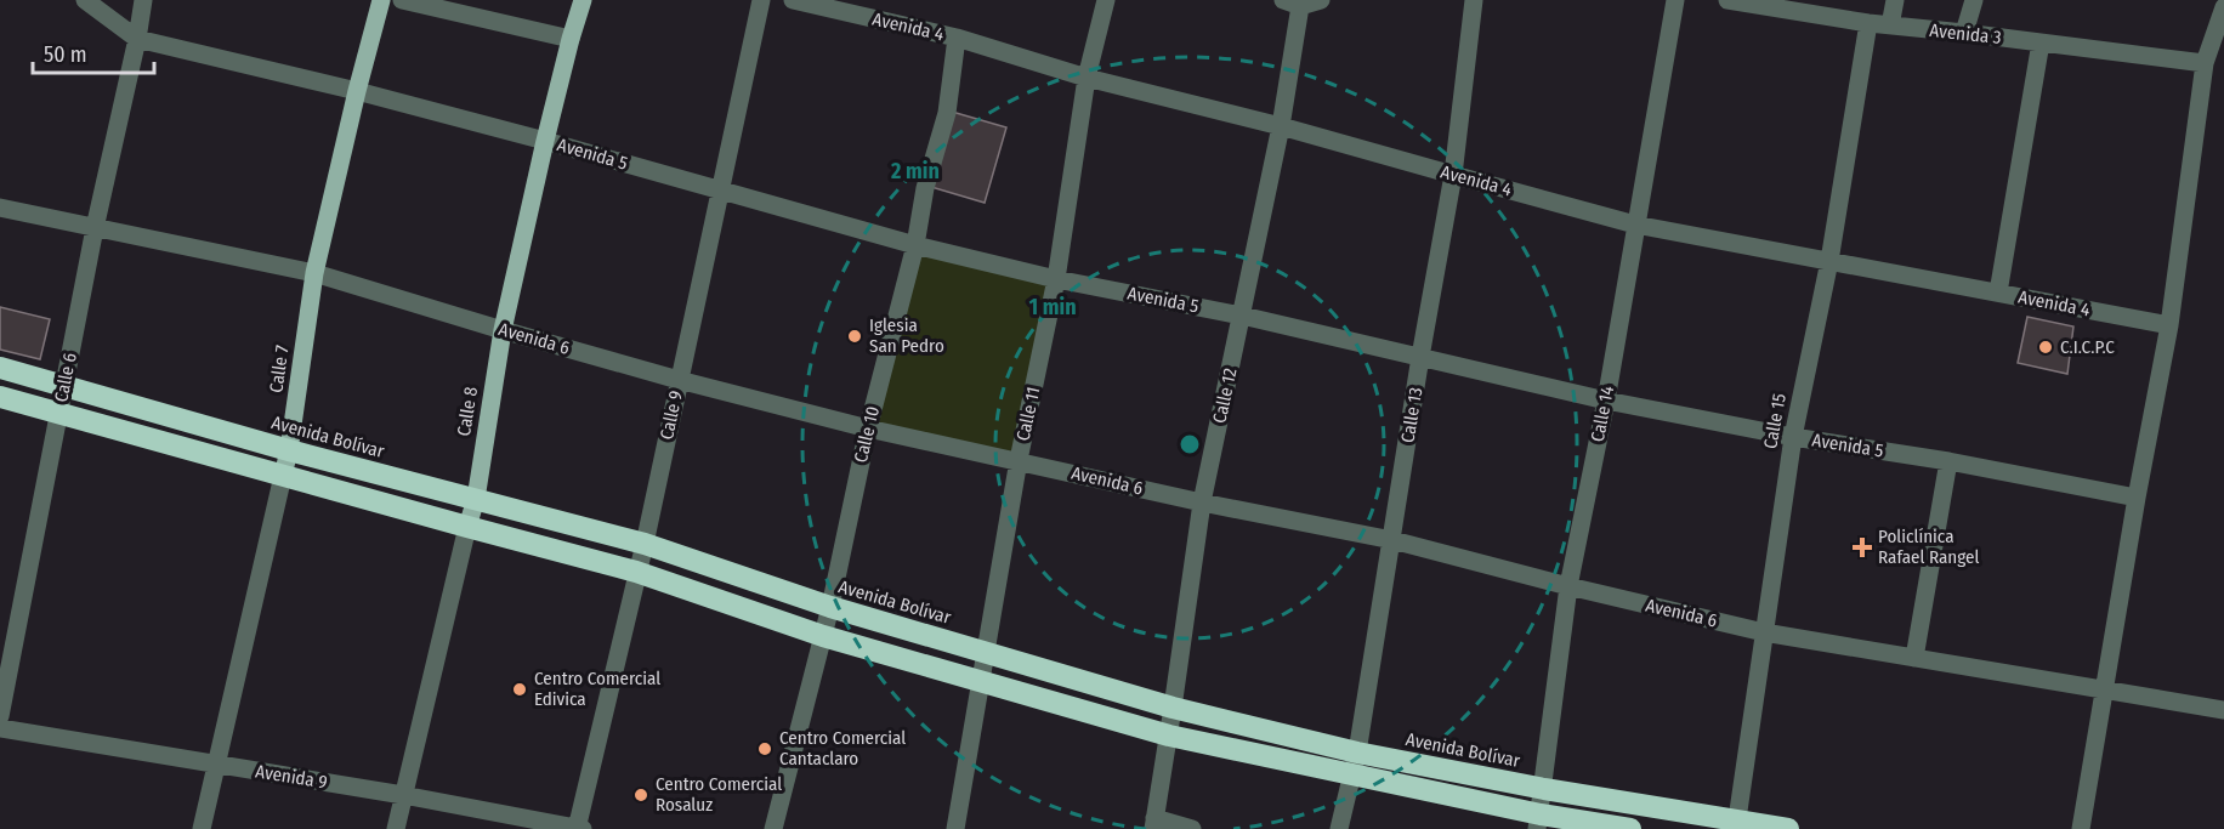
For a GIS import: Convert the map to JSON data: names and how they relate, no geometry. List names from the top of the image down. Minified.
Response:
{"streets":{"highway":["Avenida Bolívar"],"main road":["Calle 7","Calle 8"],"street":["Avenida 4","Avenida 3","Avenida 5","Avenida 6","Calle 6","Calle 12","Calle 11","Calle 14","Calle 9","Calle 13","Calle 15","Calle 10","Avenida 9"]},"crossings":[["Avenida 4","Calle 12"],["Avenida 4","Calle 11"],["Avenida 4","Calle 14"],["Avenida 4","Calle 13"],["Avenida 4","Calle 15"],["Avenida 4","Calle 10"],["Avenida 3","Calle 15"],["Avenida 5","Calle 7"],["Avenida 5","Calle 6"],["Avenida 5","Calle 12"],["Avenida 5","Calle 8"],["Avenida 5","Calle 11"],["Avenida 5","Calle 14"],["Avenida 5","Calle 9"],["Avenida 5","Calle 13"],["Avenida 5","Calle 15"],["Avenida 5","Calle 10"],["Avenida 6","Calle 7"],["Avenida 6","Calle 6"],["Avenida 6","Calle 12"],["Avenida 6","Calle 8"],["Avenida 6","Calle 11"],["Avenida 6","Calle 14"],["Avenida 6","Calle 9"],["Avenida 6","Calle 13"],["Avenida 6","Calle 15"],["Avenida 6","Calle 10"],["Calle 7","Avenida Bolívar"],["Calle 7","Avenida 9"],["Calle 6","Avenida Bolívar"],["Calle 12","Avenida Bolívar"],["Calle 8","Avenida Bolívar"],["Calle 8","Avenida 9"],["Calle 11","Avenida Bolívar"],["Calle 14","Avenida Bolívar"],["Calle 9","Avenida Bolívar"],["Calle 9","Avenida 9"],["Calle 13","Avenida Bolívar"],["Calle 15","Avenida Bolívar"],["Calle 10","Avenida Bolívar"]],"places":{"other":["Iglesia San Pedro","C.I.C.P.C","Centro Comercial Edivica","Centro Comercial Cantaclaro","Centro Comercial Rosaluz"],"health":["Policlínica Rafael Rangel"]},"scale_bar":"50 m","rings":["2 min","1 min"]}
